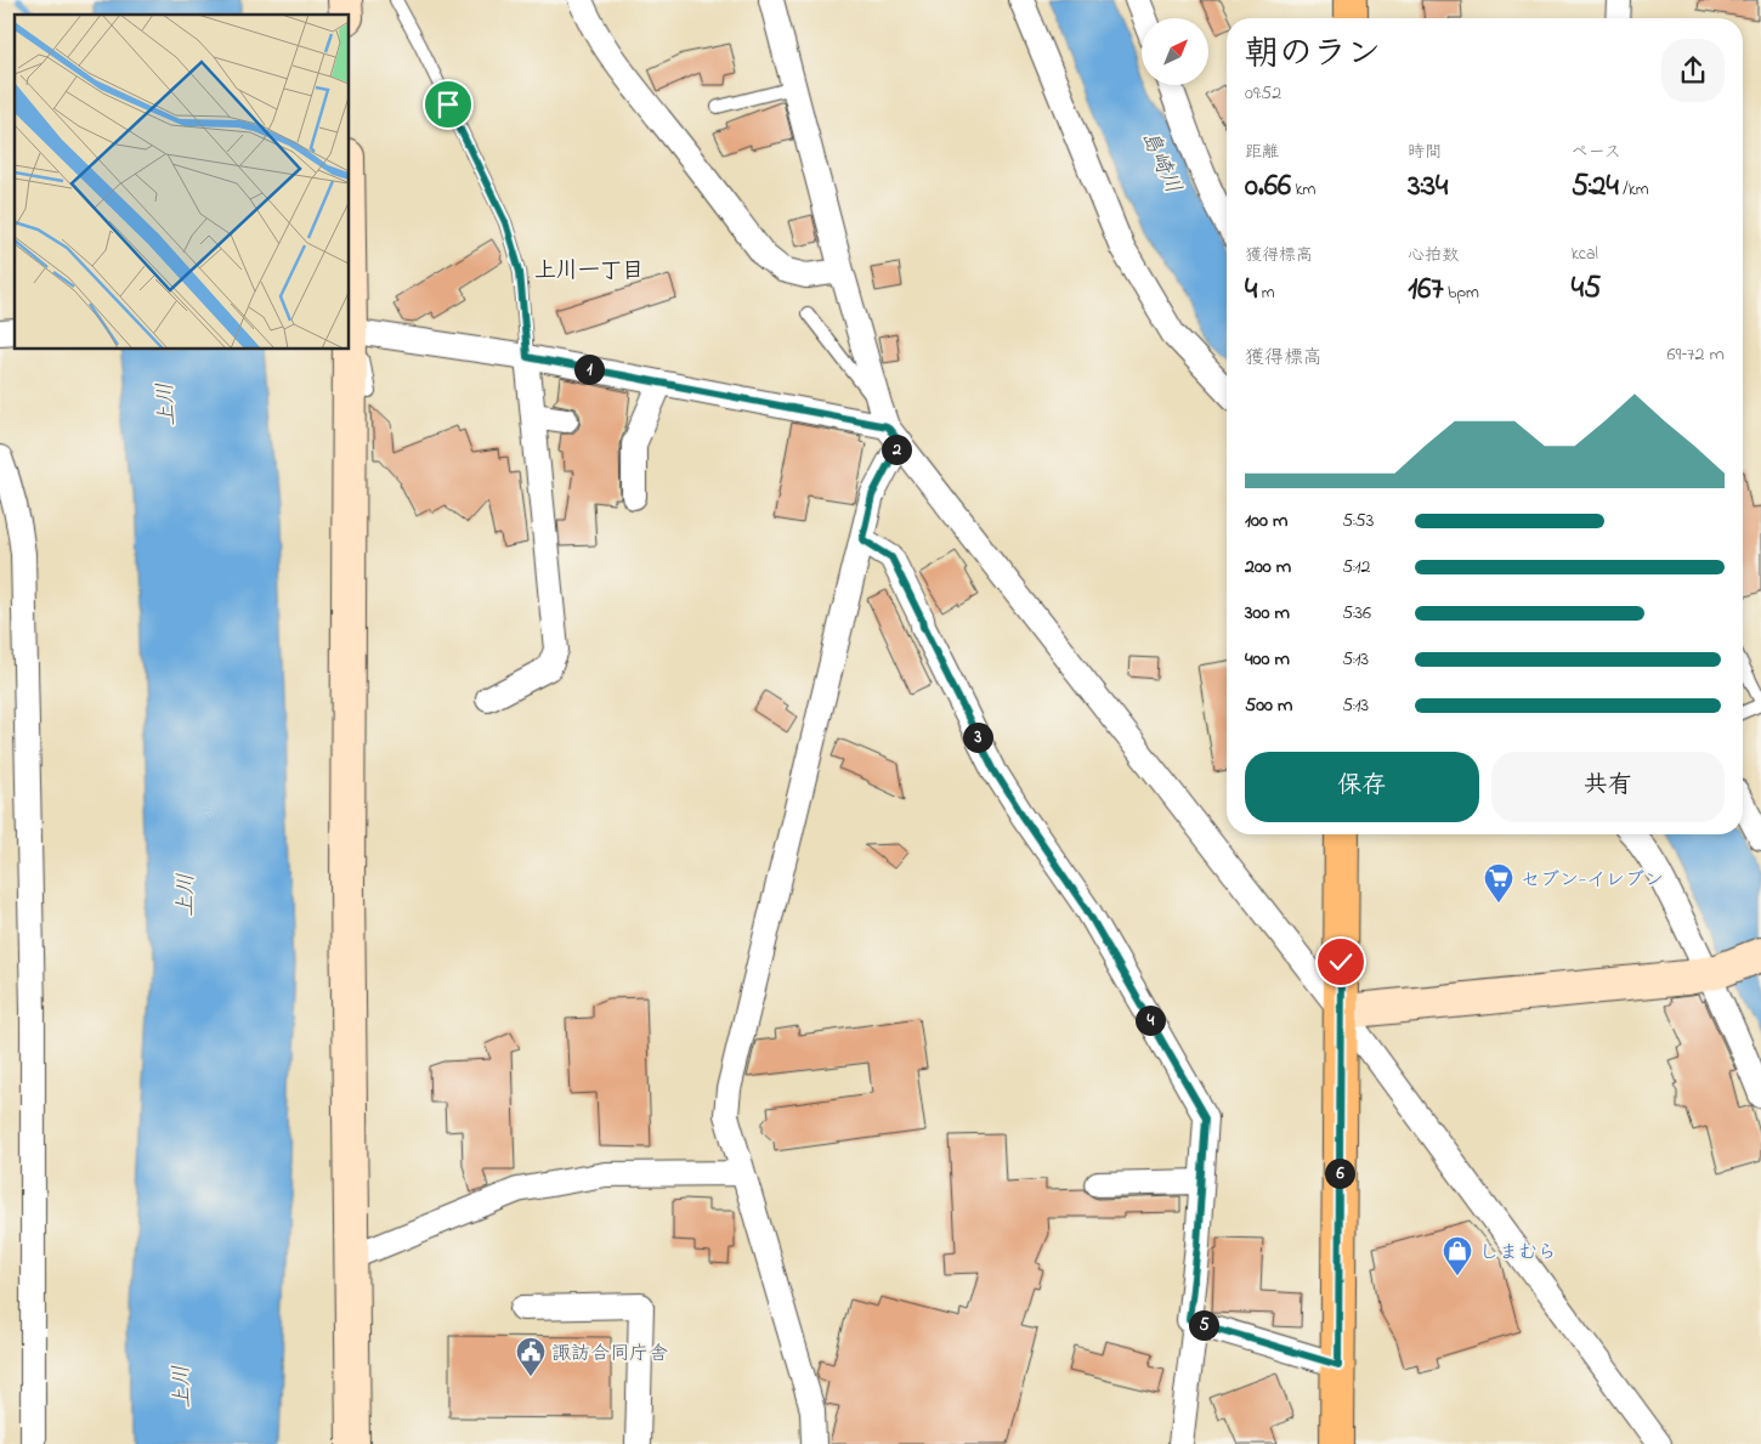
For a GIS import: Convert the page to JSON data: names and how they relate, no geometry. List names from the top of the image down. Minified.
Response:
{"districts":["上川一丁目"],"water":["島崎川","上川"],"places":{"supermarket":["セブン-イレブン"],"shop":["しまむら"],"public building":["諏訪合同庁舎"]},"north":"top right","page":{"heading":["朝のラン","09:52"],"stats":[["距離","0.66 km"],["時間","3:34"],["ペース","5:24 /km"],["獲得標高","4 m"],["心拍数","167 bpm"],["kcal","45"]],"chart":["獲得標高","69–72 m"],"pins":["1","2","3","4","6","5"],"list":[{"name":"100 m","note":"5:53"},{"name":"200 m","note":"5:12"},{"name":"300 m","note":"5:36"},{"name":"400 m","note":"5:13"},{"name":"500 m","note":"5:13"}],"buttons":["保存","共有"]}}
